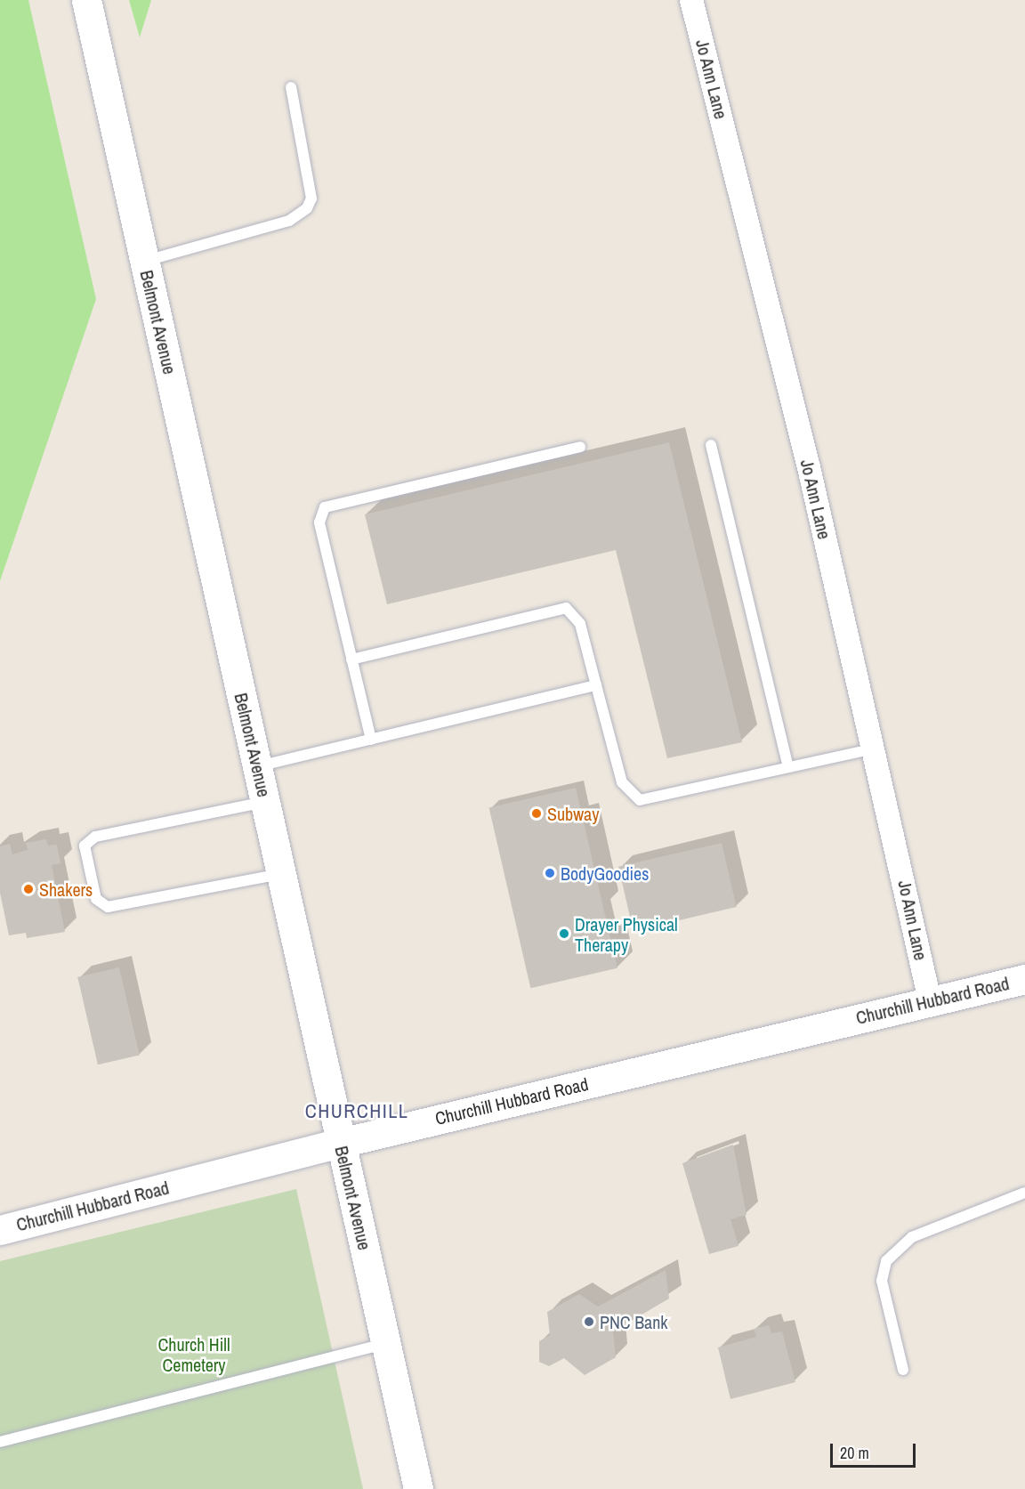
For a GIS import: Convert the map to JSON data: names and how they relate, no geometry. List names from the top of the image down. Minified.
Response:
{"streets":{"main road":["Belmont Avenue","Churchill Hubbard Road"],"street":["Jo Ann Lane"]},"crossings":[["Jo Ann Lane","Churchill Hubbard Road"],["Belmont Avenue","Churchill Hubbard Road"]],"districts":["CHURCHILL"],"parks":["Church Hill Cemetery"],"places":["Subway","BodyGoodies","Shakers","Drayer Physical Therapy","PNC Bank"],"scale_bar":"20 m"}
